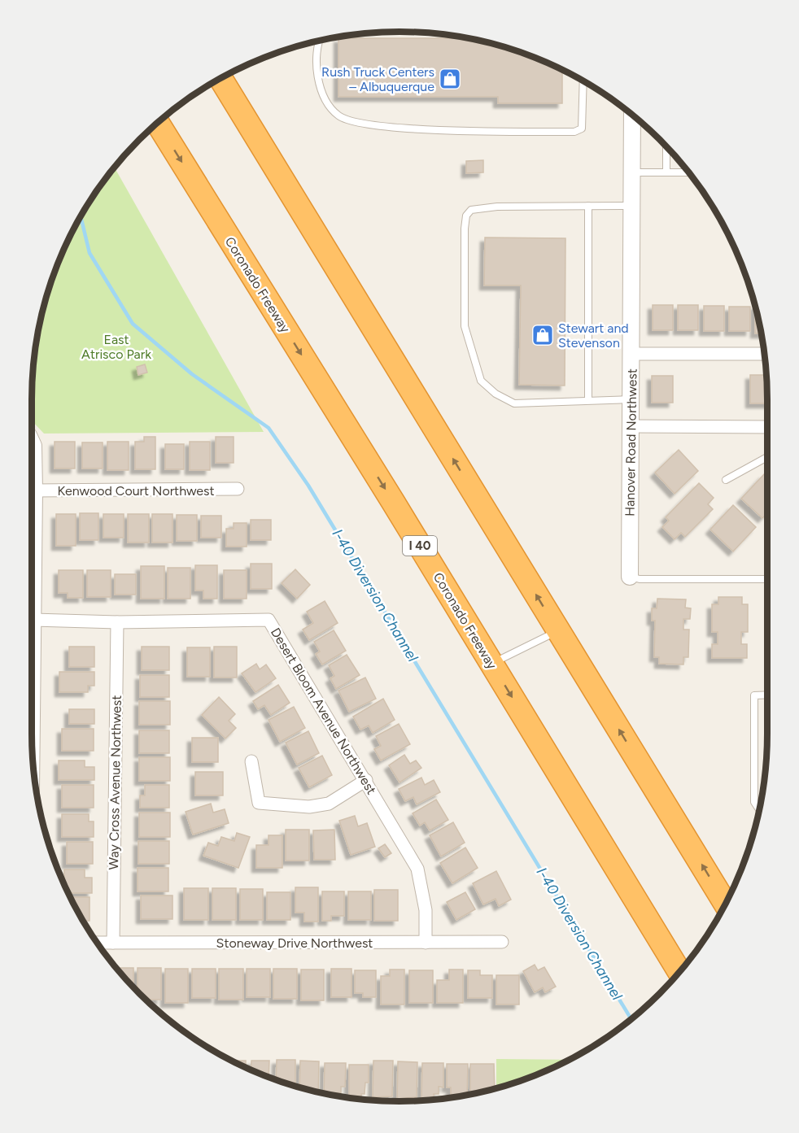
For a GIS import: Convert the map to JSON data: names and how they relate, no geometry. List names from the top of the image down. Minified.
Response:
{"streets":{"highway":["Coronado Freeway","I 40"],"street":["Hanover Road Northwest","Kenwood Court Northwest","Desert Bloom Avenue Northwest","Way Cross Avenue Northwest","Stoneway Drive Northwest"]},"crossings":[["Desert Bloom Avenue Northwest","Way Cross Avenue Northwest"],["Desert Bloom Avenue Northwest","Stoneway Drive Northwest"],["Way Cross Avenue Northwest","Stoneway Drive Northwest"]],"water":["I-40 Diversion Channel"],"parks":["East Atrisco Park"],"places":{"shop":["Rush Truck Centers – Albuquerque","Stewart and Stevenson"]}}
